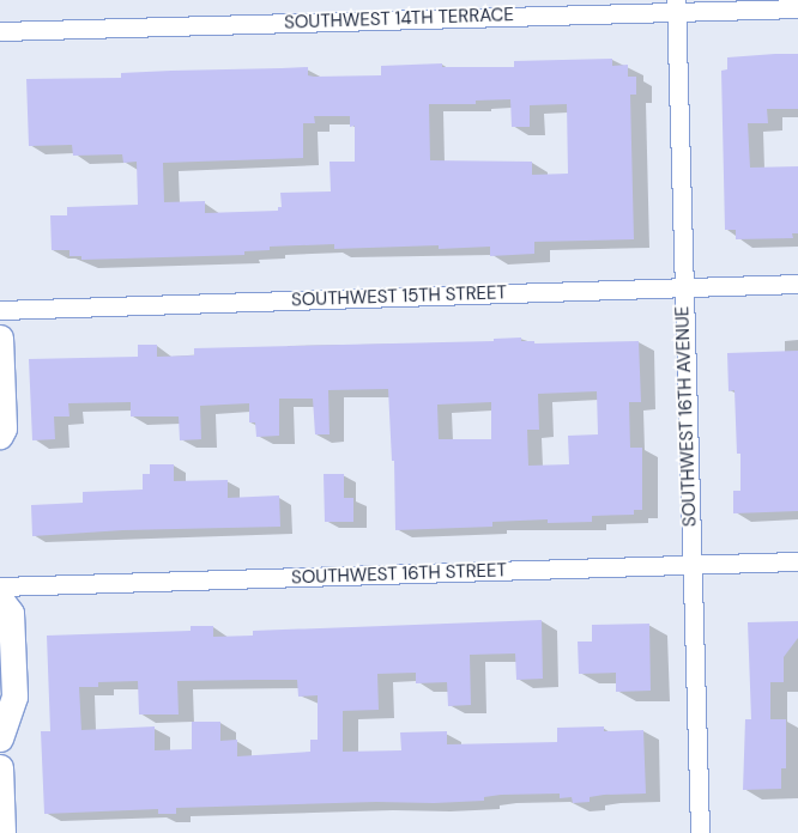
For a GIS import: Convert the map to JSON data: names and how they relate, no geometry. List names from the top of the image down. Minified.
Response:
{"streets":{"street":["SOUTHWEST 14TH TERRACE","SOUTHWEST 15TH STREET","SOUTHWEST 16TH AVENUE","SOUTHWEST 16TH STREET"]},"crossings":[["SOUTHWEST 14TH TERRACE","SOUTHWEST 16TH AVENUE"],["SOUTHWEST 15TH STREET","SOUTHWEST 16TH AVENUE"],["SOUTHWEST 16TH AVENUE","SOUTHWEST 16TH STREET"]]}
